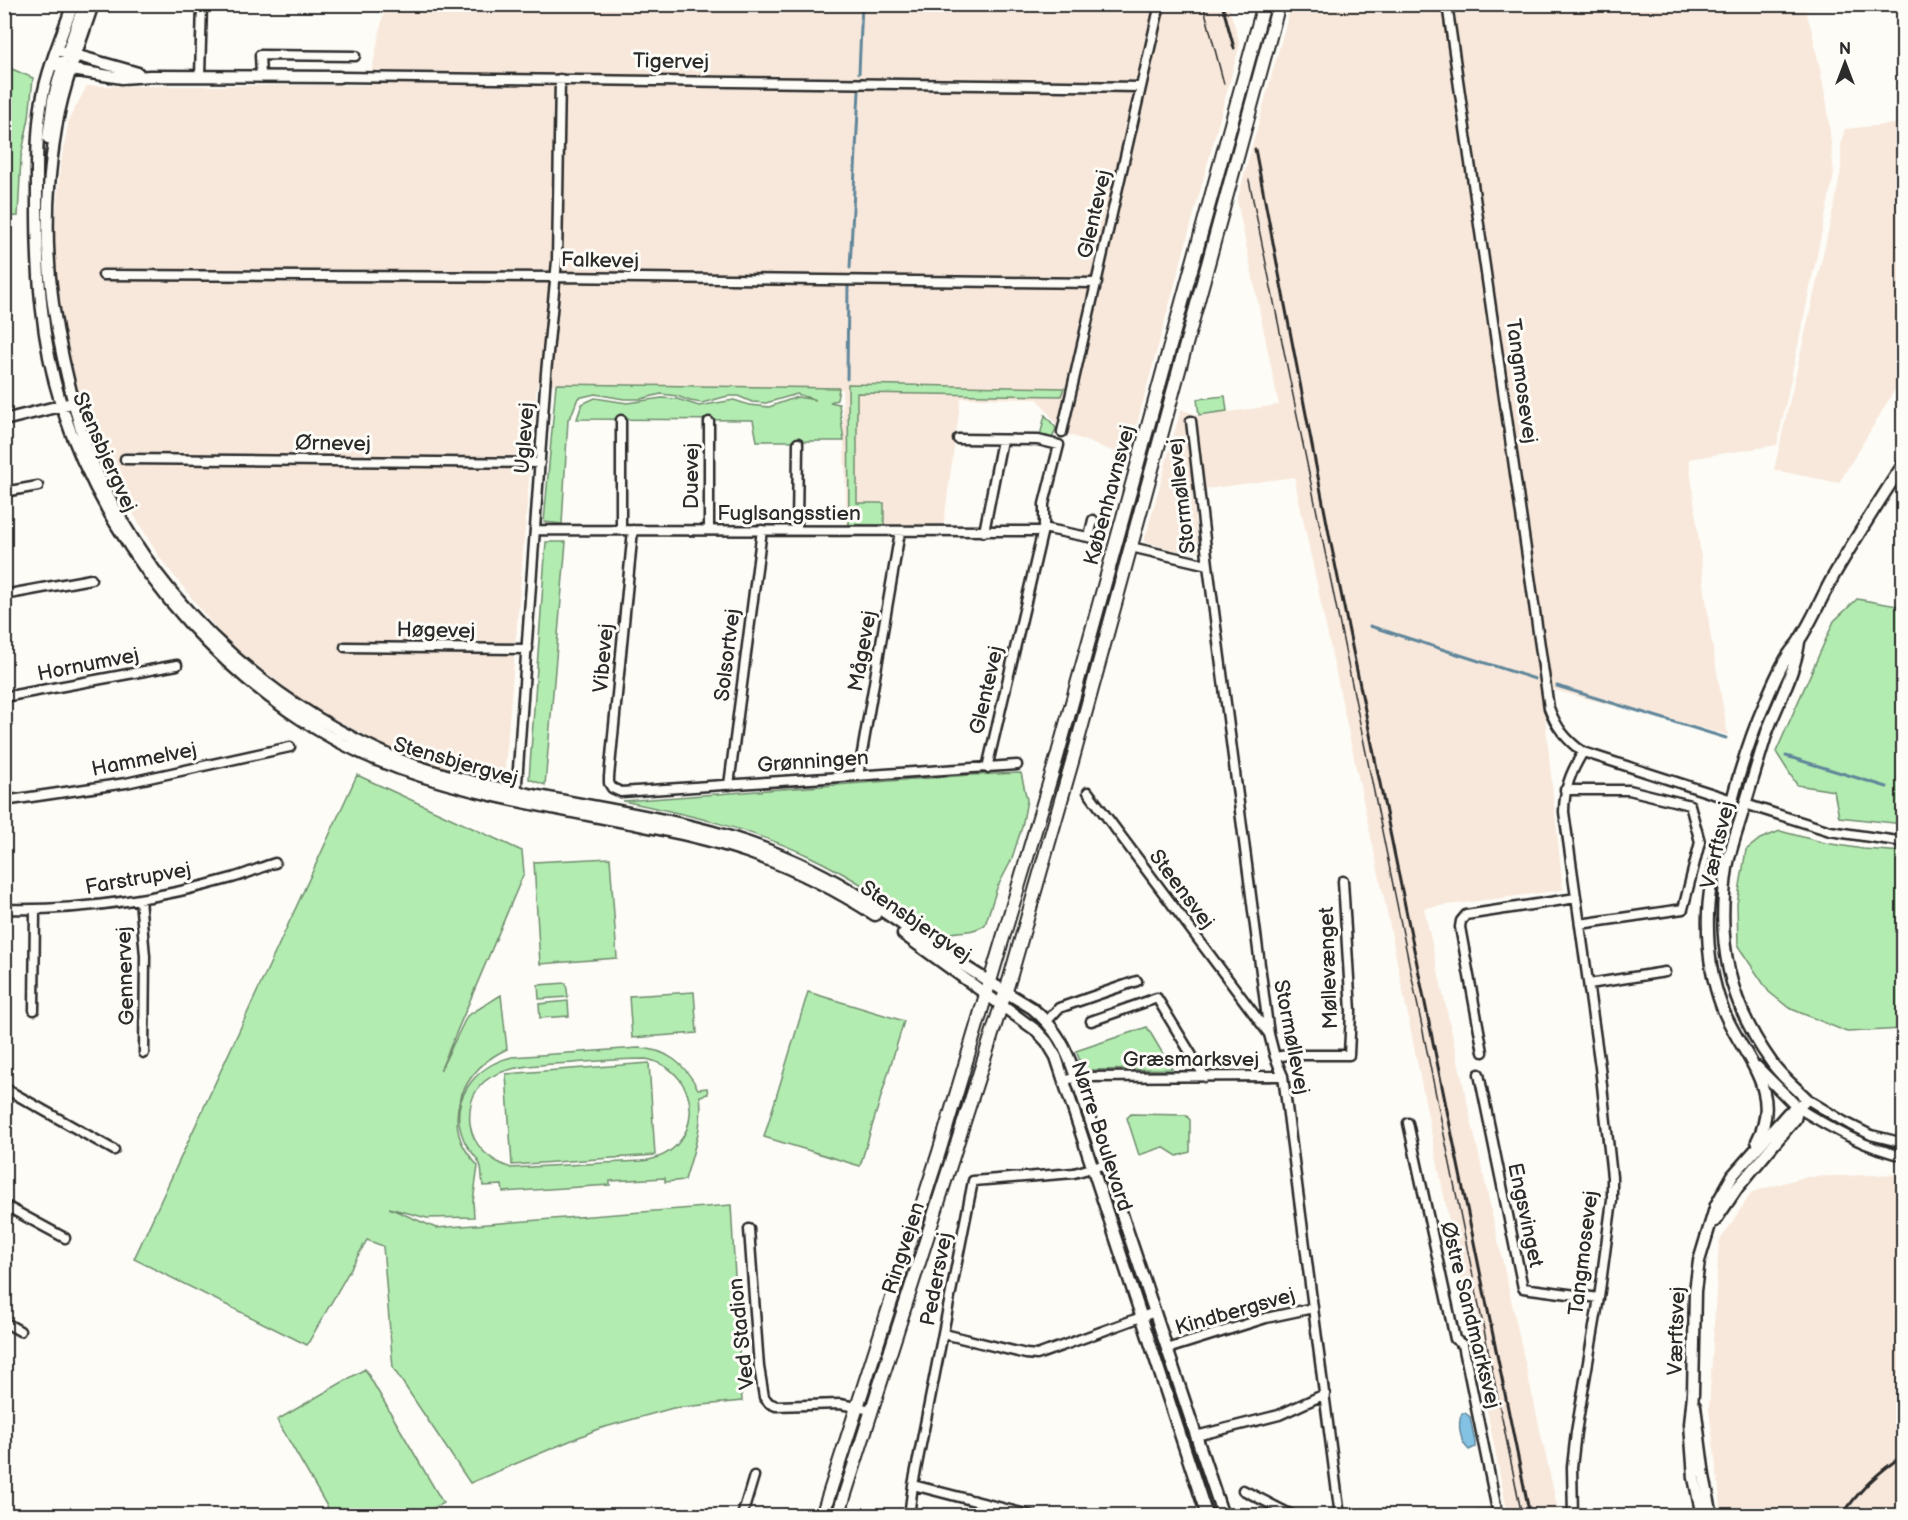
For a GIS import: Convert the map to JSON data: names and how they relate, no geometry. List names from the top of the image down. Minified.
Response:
{"streets":{"main road":["Københavnsvej","Ringvejen"],"street":["Tigervej","Glentevej","Falkevej","Tangmosevej","Uglevej","Ørnevej","Stensbjergvej","Duevej","Stormøllevej","Fuglsangsstien","Høgevej","Mågevej","Solsortvej","Vibevej","Hornumvej","Hammelvej","Grønningen","Værftsvej","Farstrupvej","Steensvej","Møllevænget","Gennervej","Græsmarksvej","Nørre Boulevard","Engsvinget","Pedersvej","Kindbergsvej","Østre Sandmarksvej","Ved Stadion"]},"crossings":[["Tigervej","Glentevej"],["Tigervej","Uglevej"],["Tigervej","Stensbjergvej"],["Glentevej","Falkevej"],["Glentevej","Fuglsangsstien"],["Glentevej","Grønningen"],["Falkevej","Uglevej"],["Tangmosevej","Værftsvej"],["Tangmosevej","Engsvinget"],["Uglevej","Ørnevej"],["Uglevej","Stensbjergvej"],["Uglevej","Fuglsangsstien"],["Uglevej","Høgevej"],["Stensbjergvej","Københavnsvej"],["Stensbjergvej","Nørre Boulevard"],["Stensbjergvej","Ringvejen"],["Duevej","Fuglsangsstien"],["Københavnsvej","Stormøllevej"],["Københavnsvej","Nørre Boulevard"],["Københavnsvej","Ringvejen"],["Stormøllevej","Steensvej"],["Stormøllevej","Græsmarksvej"],["Stormøllevej","Kindbergsvej"],["Fuglsangsstien","Mågevej"],["Fuglsangsstien","Solsortvej"],["Fuglsangsstien","Vibevej"],["Mågevej","Grønningen"],["Solsortvej","Grønningen"],["Vibevej","Grønningen"],["Farstrupvej","Gennervej"],["Møllevænget","Græsmarksvej"],["Græsmarksvej","Nørre Boulevard"],["Nørre Boulevard","Ringvejen"],["Nørre Boulevard","Pedersvej"],["Nørre Boulevard","Kindbergsvej"],["Ringvejen","Ved Stadion"]],"north":"top"}
